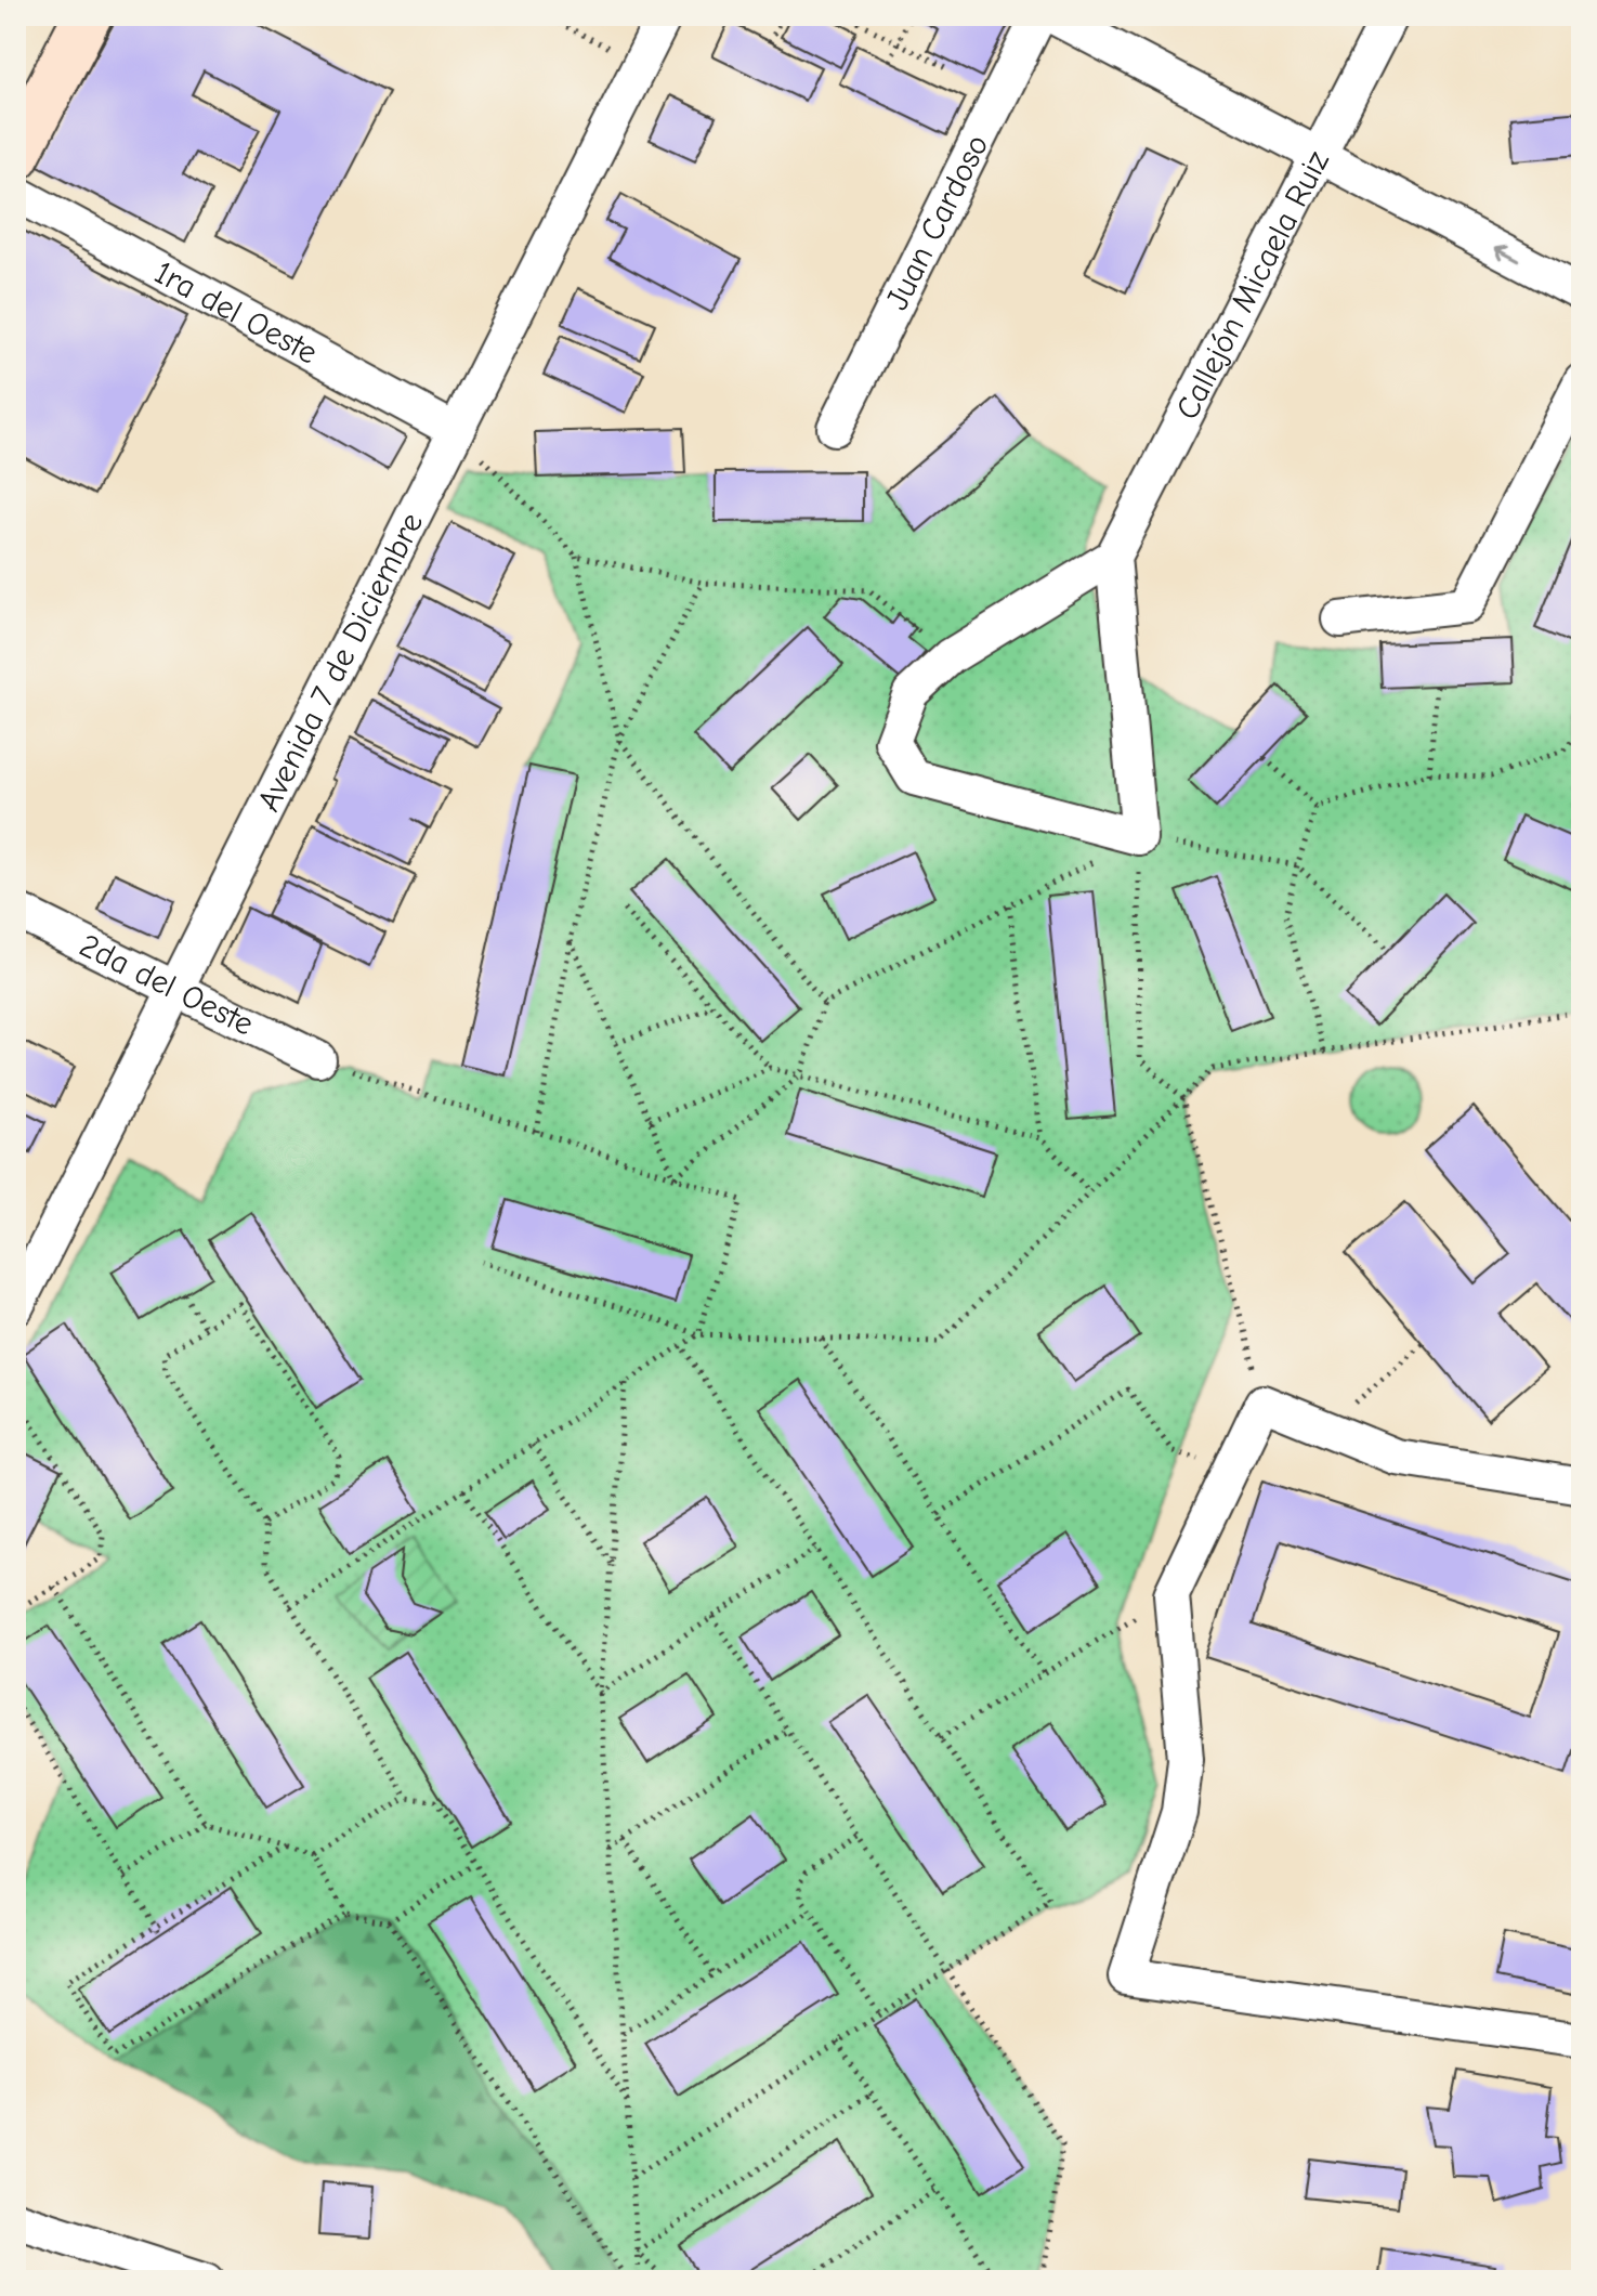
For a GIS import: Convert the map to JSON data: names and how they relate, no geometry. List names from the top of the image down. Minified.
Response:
{"streets":{"street":["Juan Cardoso","Callejón Micaela Ruiz","1ra del Oeste","Avenida 7 de Diciembre","2da del Oeste"]},"crossings":[["1ra del Oeste","Avenida 7 de Diciembre"],["Avenida 7 de Diciembre","2da del Oeste"]]}
